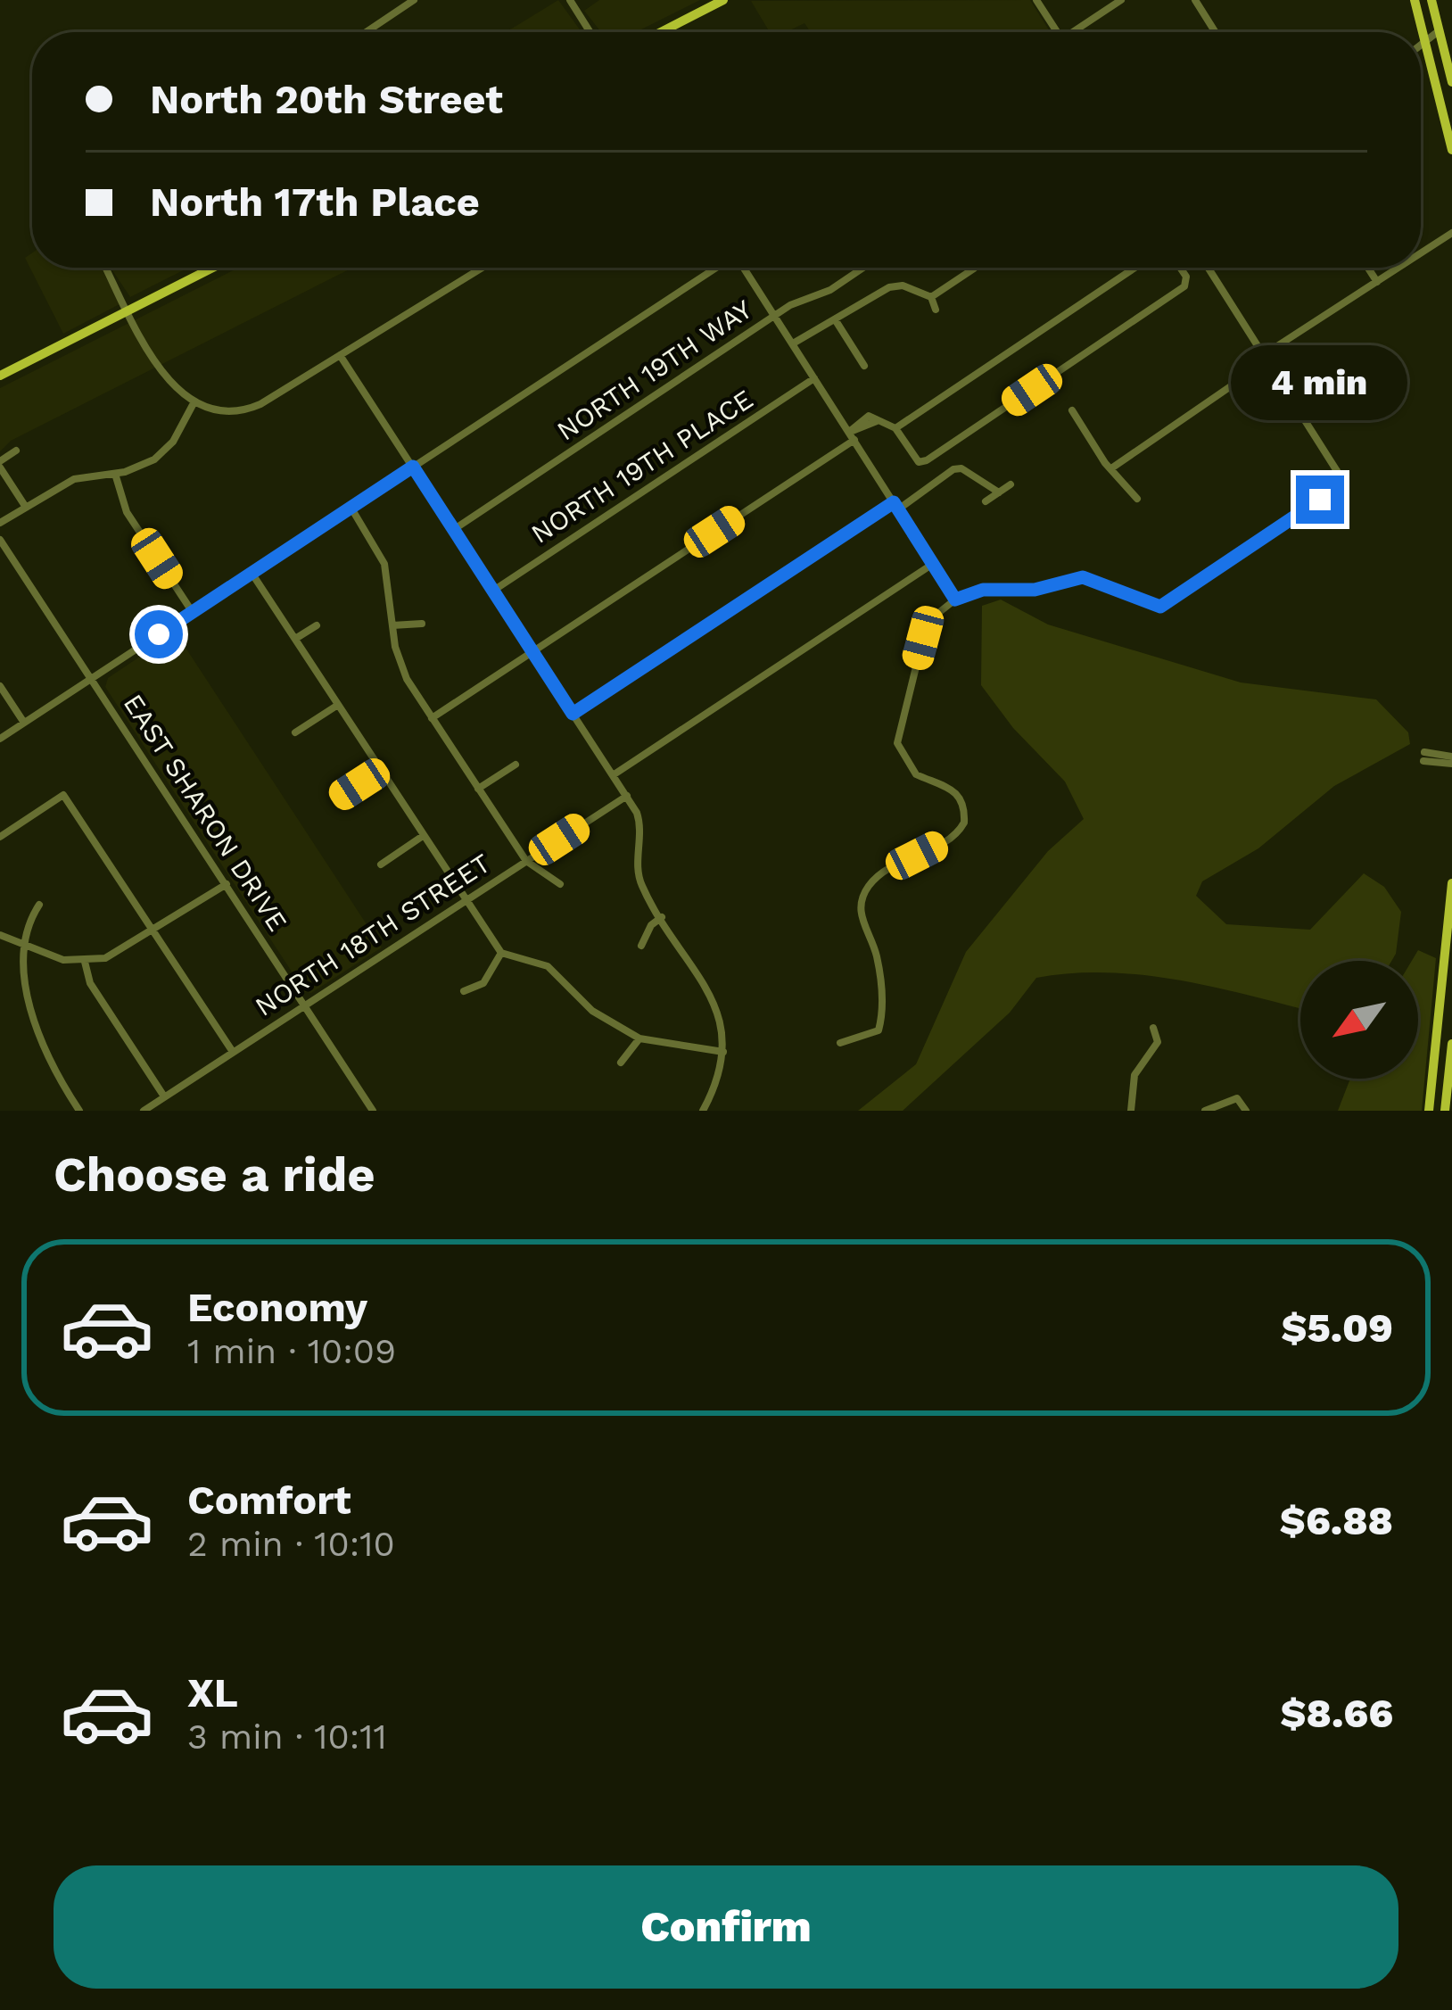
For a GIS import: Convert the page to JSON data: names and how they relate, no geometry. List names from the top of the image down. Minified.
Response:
{"streets":{"street":["NORTH 19TH WAY","NORTH 19TH PLACE","EAST SHARON DRIVE","NORTH 18TH STREET"]},"crossings":[["EAST SHARON DRIVE","NORTH 18TH STREET"]],"north":"bottom left","page":{"banner":["North 20th Street","North 17th Place"],"bubble":"4 min","heading":"Choose a ride","list":[{"name":"Economy","note":"1 min · 10:09","value":"$5.09"},{"name":"Comfort","note":"2 min · 10:10","value":"$6.88"},{"name":"XL","note":"3 min · 10:11","value":"$8.66"}],"buttons":"Confirm"}}
